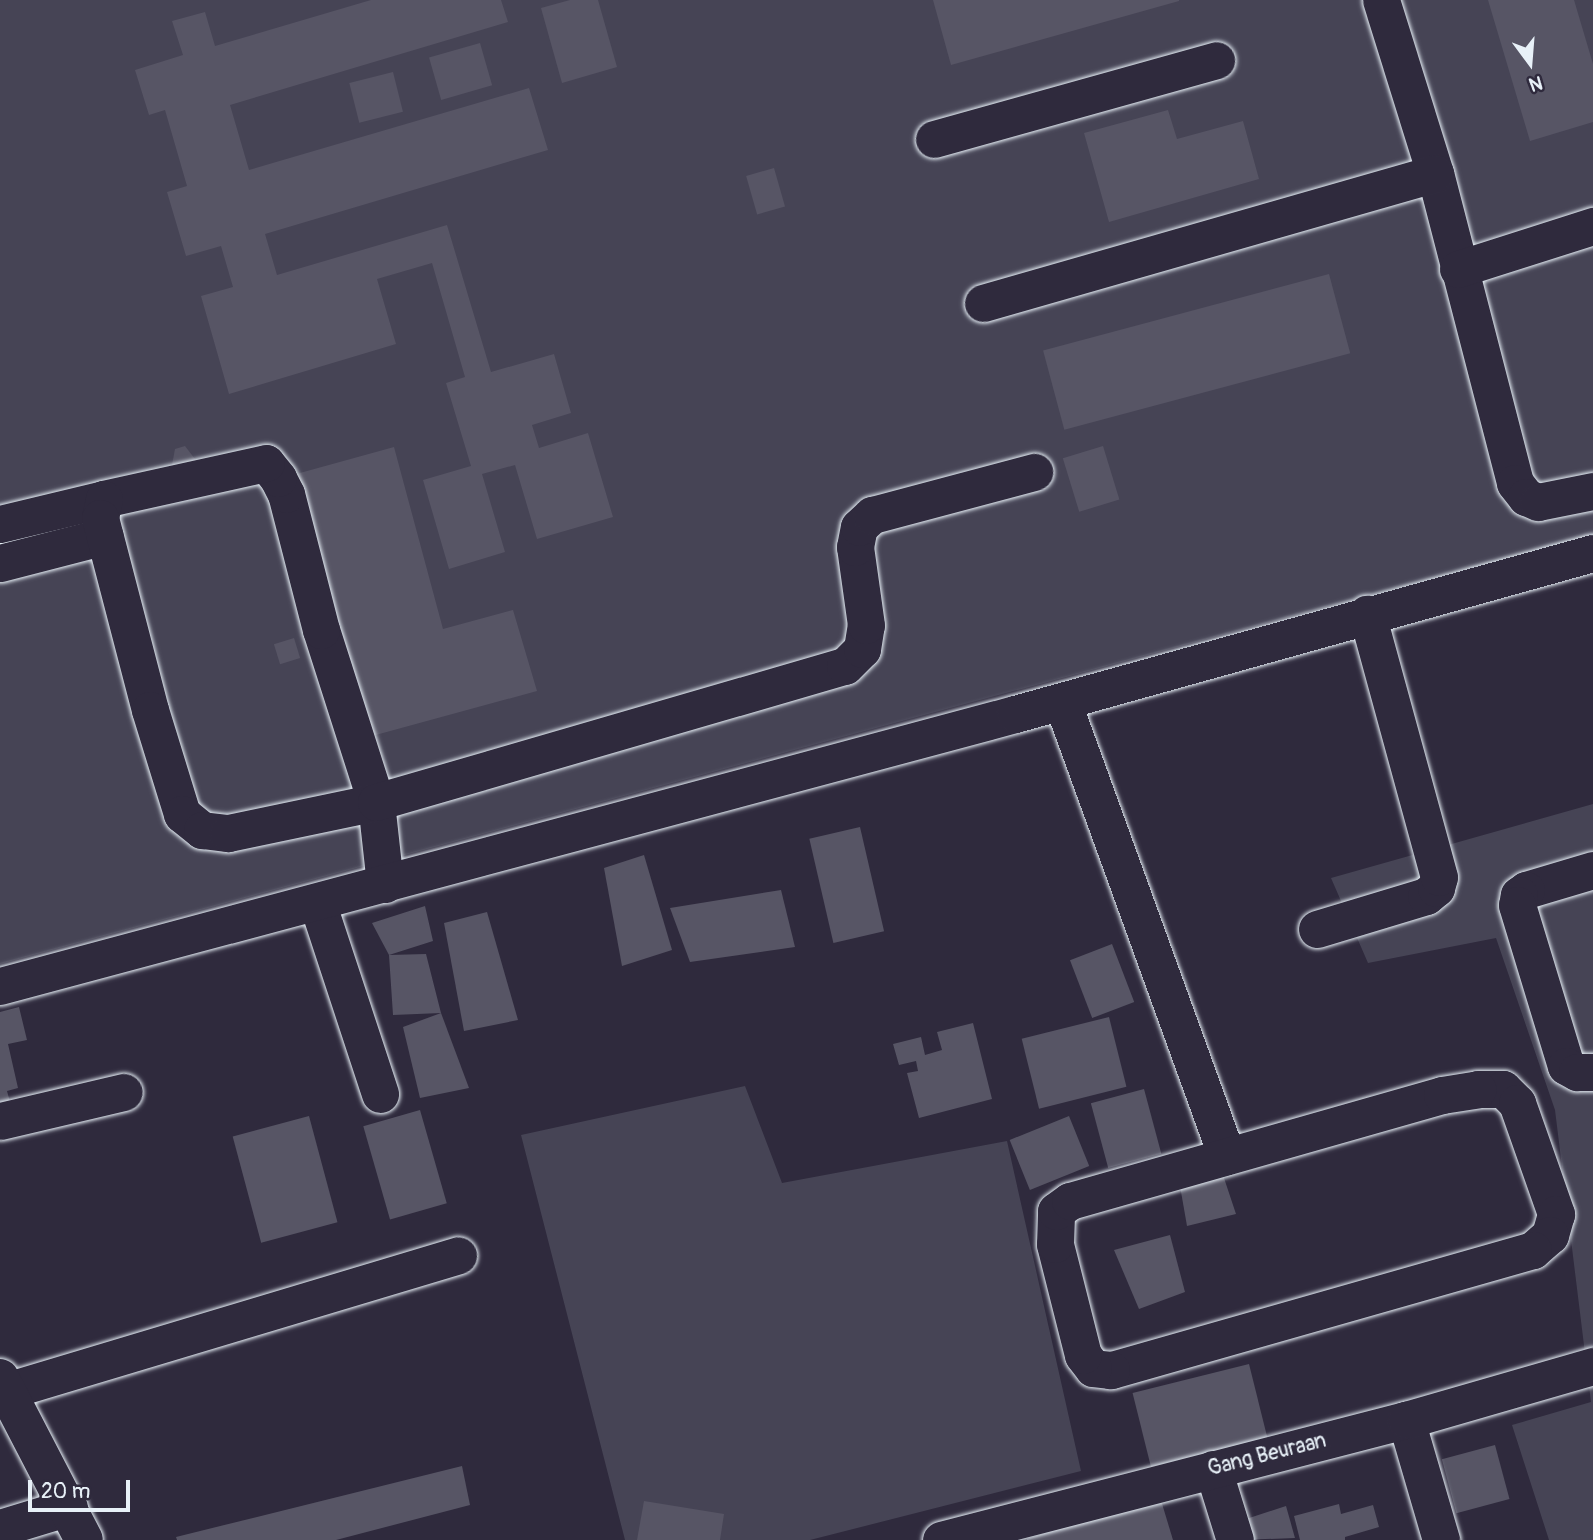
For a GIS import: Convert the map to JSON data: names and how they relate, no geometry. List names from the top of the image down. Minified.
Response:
{"streets":{"street":["Gang Beuraan"]},"scale_bar":"20 m","north":"bottom"}
